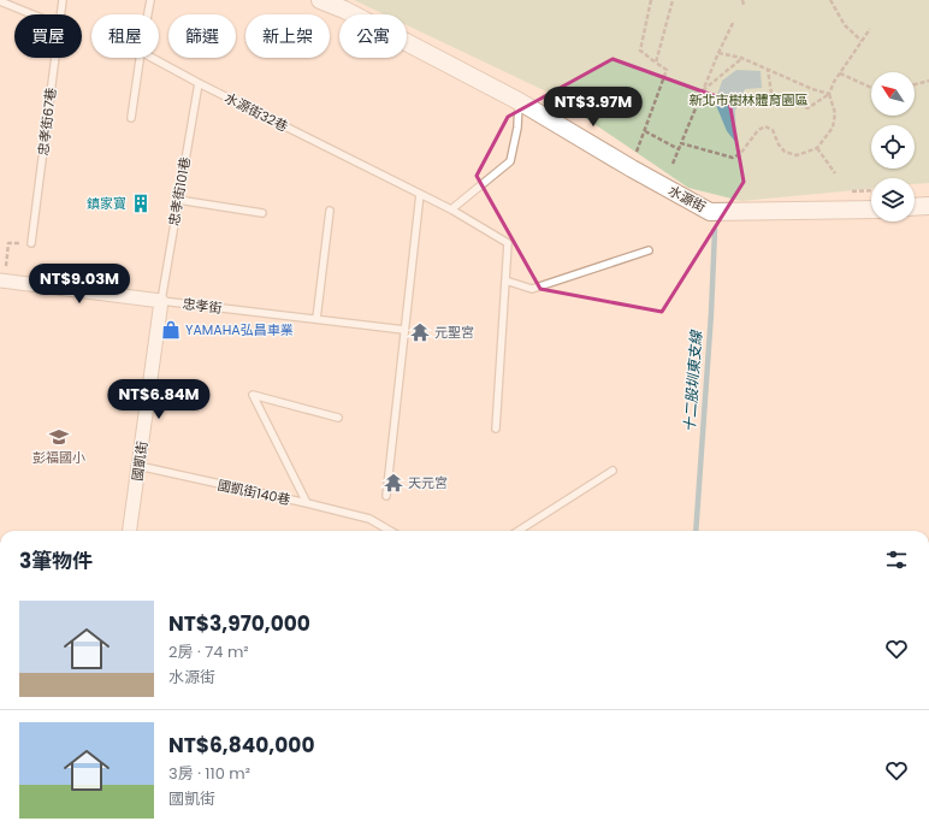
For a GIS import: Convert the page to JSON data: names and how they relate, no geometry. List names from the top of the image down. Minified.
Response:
{"streets":{"street":["水源街","忠孝街","國凱街"],"lane":["水源街32巷","忠孝街67巷","忠孝街101巷","國凱街140巷"]},"crossings":[["水源街32巷","忠孝街101巷"],["忠孝街101巷","忠孝街"],["忠孝街101巷","國凱街"],["忠孝街","國凱街"],["國凱街","國凱街140巷"]],"water":["十二股圳東支線"],"parks":["新北市樹林體育園區"],"places":{"building":["鎮家寶"],"shop":["YAMAHA弘昌車業"],"temple":["元聖宮","天元宮"],"school or university":["彭福國小"]},"north":"top left","page":{"chip":["買屋","租屋","篩選","新上架","公寓"],"price":["NT$3.97M","NT$9.03M","NT$6.84M"],"heading":"3筆物件","list":[{"name":"NT$3,970,000","note":"2房 · 74 m² · 水源街"},{"name":"NT$6,840,000","note":"3房 · 110 m² · 國凱街"}]}}
